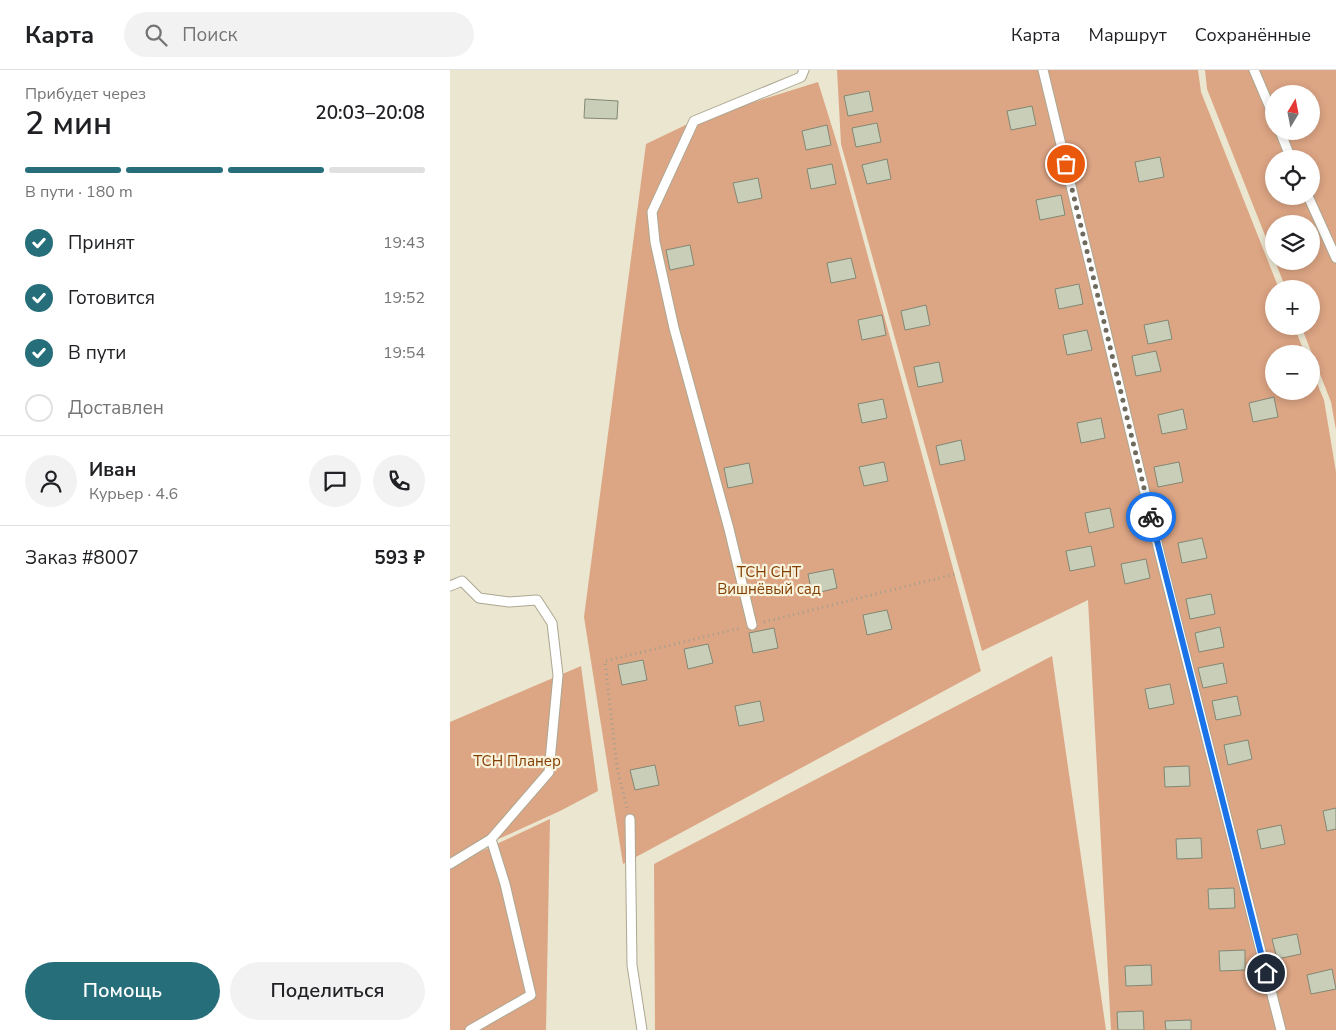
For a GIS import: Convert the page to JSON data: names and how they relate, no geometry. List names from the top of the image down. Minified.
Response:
{"parks":["ТСН СНТ Вишнёвый сад","ТСН Планер"],"north":"top","page":{"header":"Карта","search":"Поиск","nav":["Карта","Маршрут","Сохранённые"],"heading":["2 мин","Прибудет через","20:03–20:08"],"panel":["Иван","Курьер · 4.6","Заказ #8007","593 ₽"],"map_buttons":["+","−"],"bar":"В пути · 180 m","list":[["Принят","19:43"],["Готовится","19:52"],["В пути","19:54"],"Доставлен"],"buttons":["Помощь","Поделиться"]}}
